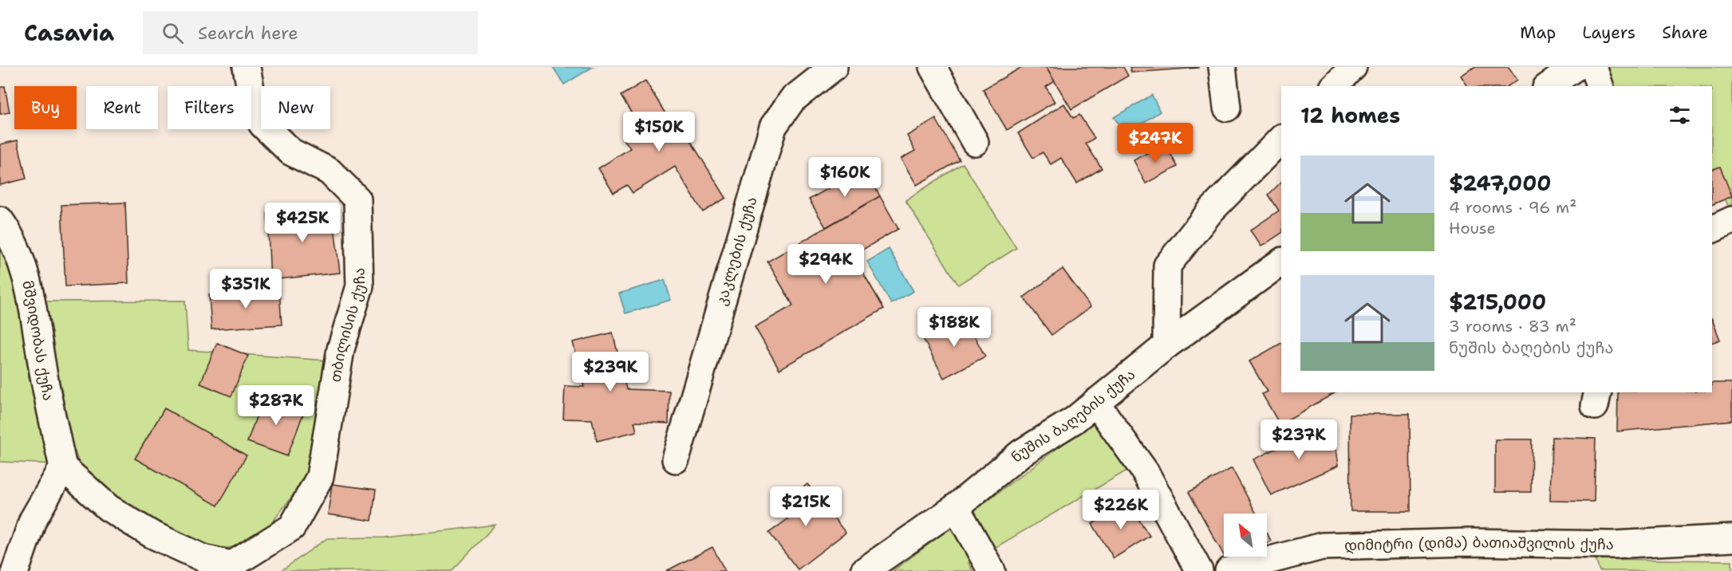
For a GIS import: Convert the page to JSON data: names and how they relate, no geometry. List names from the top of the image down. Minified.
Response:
{"streets":{"street":["კაკლების ქუჩა","თბილისის ქუჩა","მშვიდობას ქუჩა","ნუშის ბაღების ქუჩა","დიმიტრი (დიმა) ბათიაშვილის ქუჩა"]},"crossings":[["თბილისის ქუჩა","მშვიდობას ქუჩა"]],"north":"top left","page":{"header":"Casavia","search":"Search here","nav":["Map","Layers","Share"],"chip":["Buy","Rent","Filters","New"],"heading":"12 homes","price":["$150K","$247K","$160K","$425K","$294K","$351K","$188K","$239K","$287K","$237K","$215K","$226K"],"list":[{"name":"$247,000","note":"4 rooms · 96 m² · House"},{"name":"$215,000","note":"3 rooms · 83 m² · ნუშის ბაღების ქუჩა"}]}}
